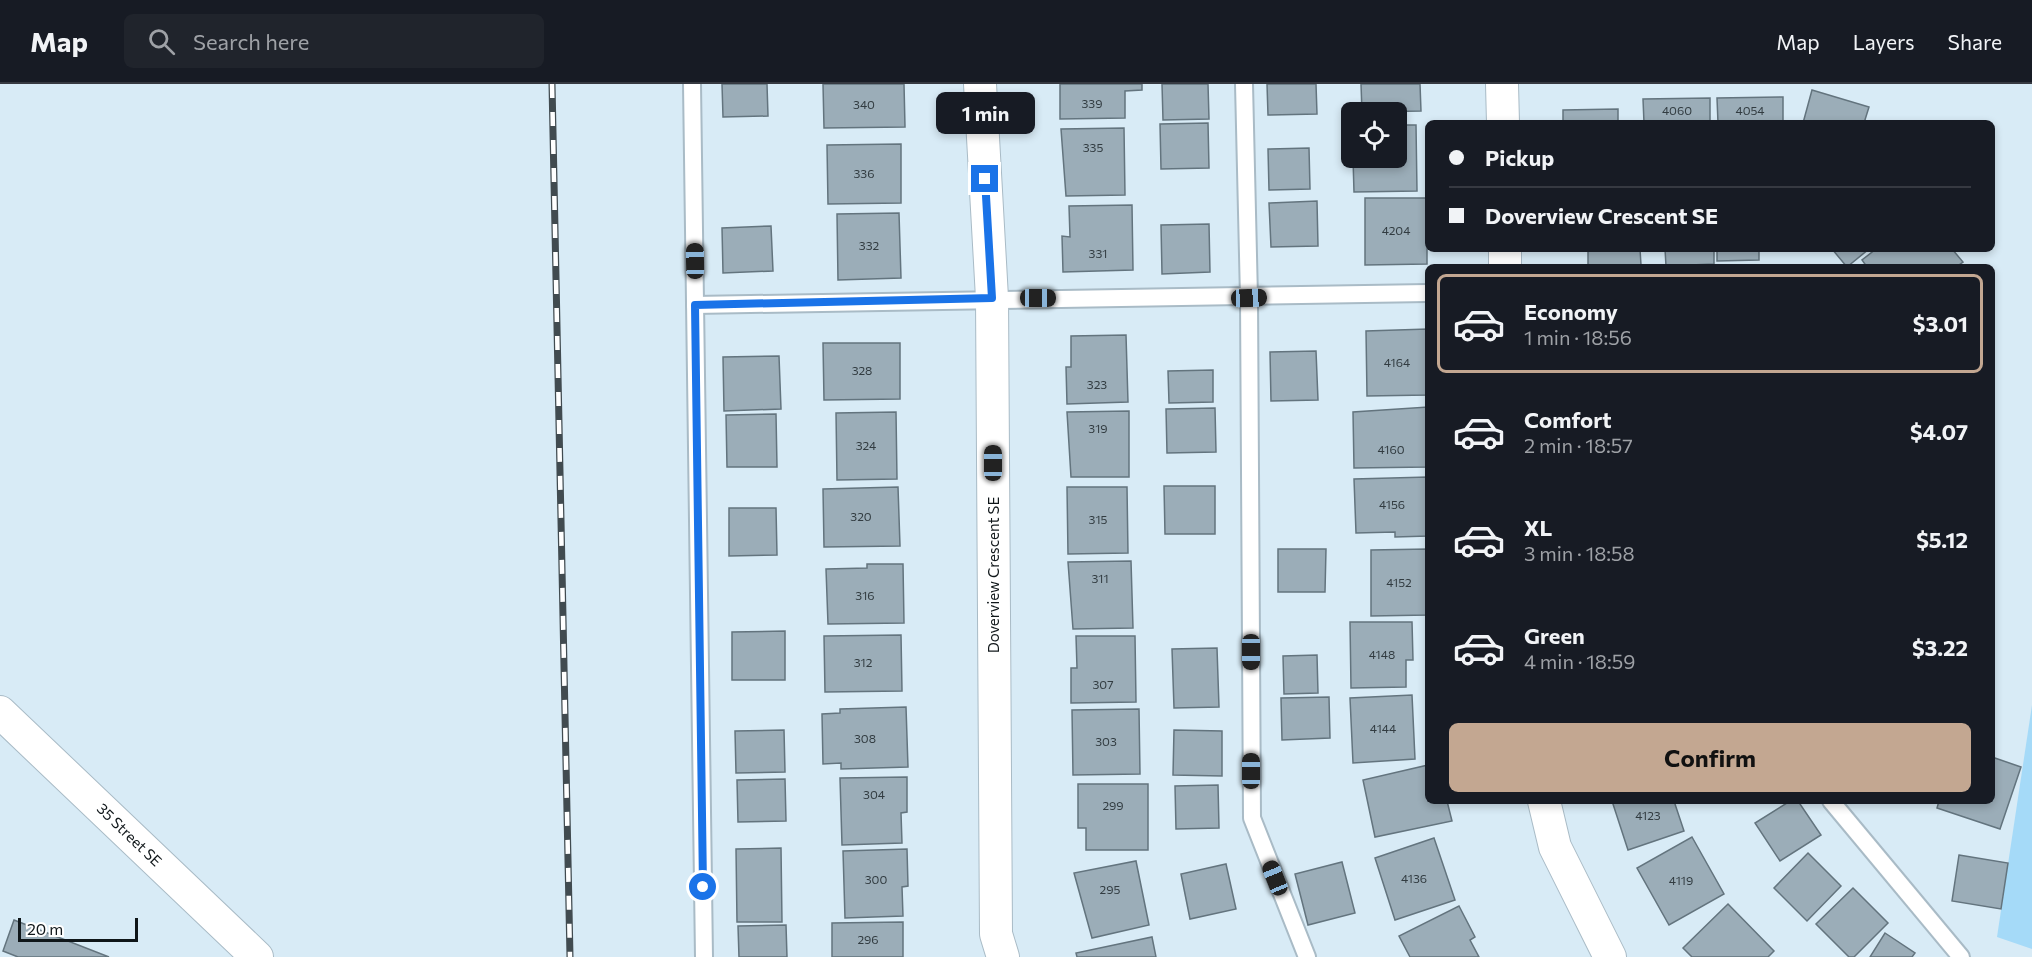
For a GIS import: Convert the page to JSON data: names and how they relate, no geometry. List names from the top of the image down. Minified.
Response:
{"streets":{"street":["Doverview Crescent SE","35 Street SE"]},"house_numbers":["339","340","4060","4054","335","336","4204","332","331","4164","328","323","319","324","4160","4156","320","315","311","4152","316","4148","312","307","4144","308","303","304","299","4123","4136","300","4119","295","296"],"scale_bar":"20 m","page":{"header":"Map","search":"Search here","nav":["Map","Layers","Share"],"bubble":"1 min","banner":["Pickup","Doverview Crescent SE"],"list":[{"name":"Economy","note":"1 min · 18:56","value":"$3.01"},{"name":"Comfort","note":"2 min · 18:57","value":"$4.07"},{"name":"XL","note":"3 min · 18:58","value":"$5.12"},{"name":"Green","note":"4 min · 18:59","value":"$3.22"}],"buttons":"Confirm","scale":"20 m"}}
